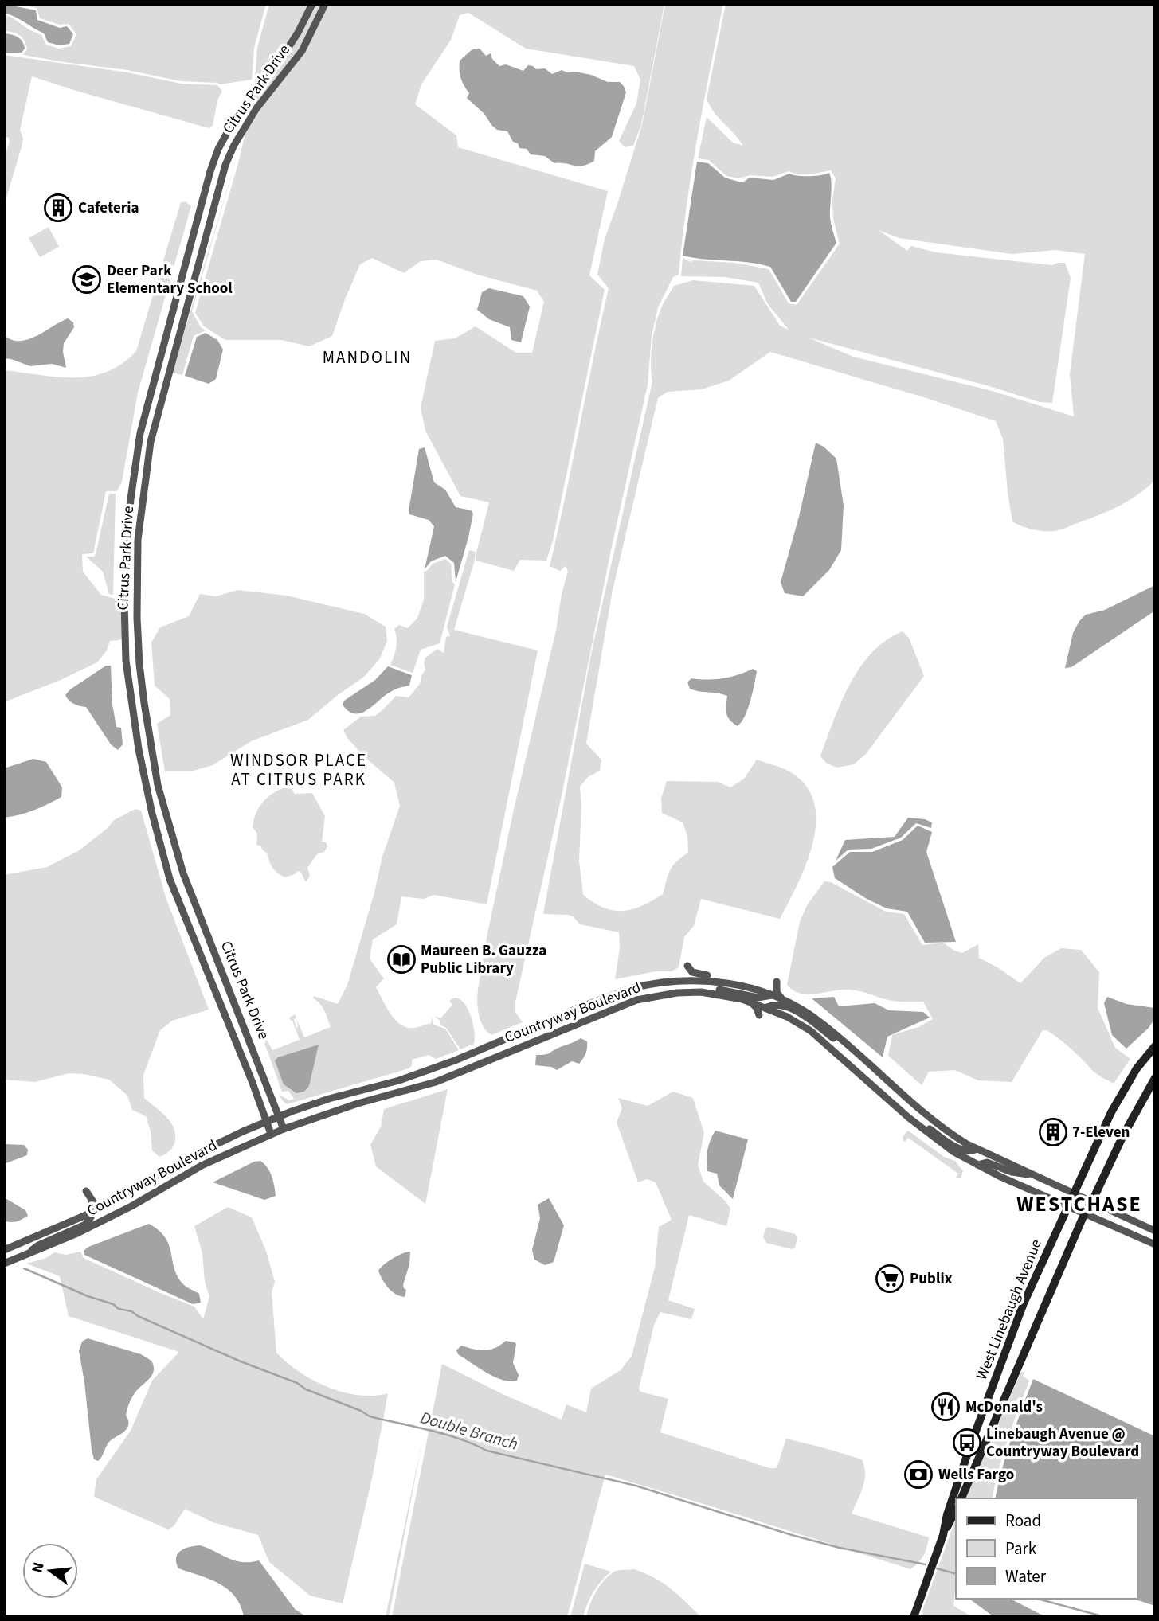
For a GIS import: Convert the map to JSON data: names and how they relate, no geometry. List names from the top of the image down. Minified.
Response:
{"streets":{"main road":["West Linebaugh Avenue"],"street":["Citrus Park Drive","Countryway Boulevard"]},"crossings":[["Citrus Park Drive","Countryway Boulevard"],["Countryway Boulevard","West Linebaugh Avenue"]],"districts":["MANDOLIN","WINDSOR PLACE AT CITRUS PARK","WESTCHASE"],"water":["Double Branch"],"places":{"building":["Cafeteria","7-Eleven"],"school or university":["Deer Park Elementary School"],"library":["Maureen B. Gauzza Public Library"],"supermarket":["Publix"],"restaurant":["McDonald's"],"bus stop":["Linebaugh Avenue @ Countryway Boulevard"],"bank":["Wells Fargo"]},"legend":["Road","Park","Water"],"north":"left"}
